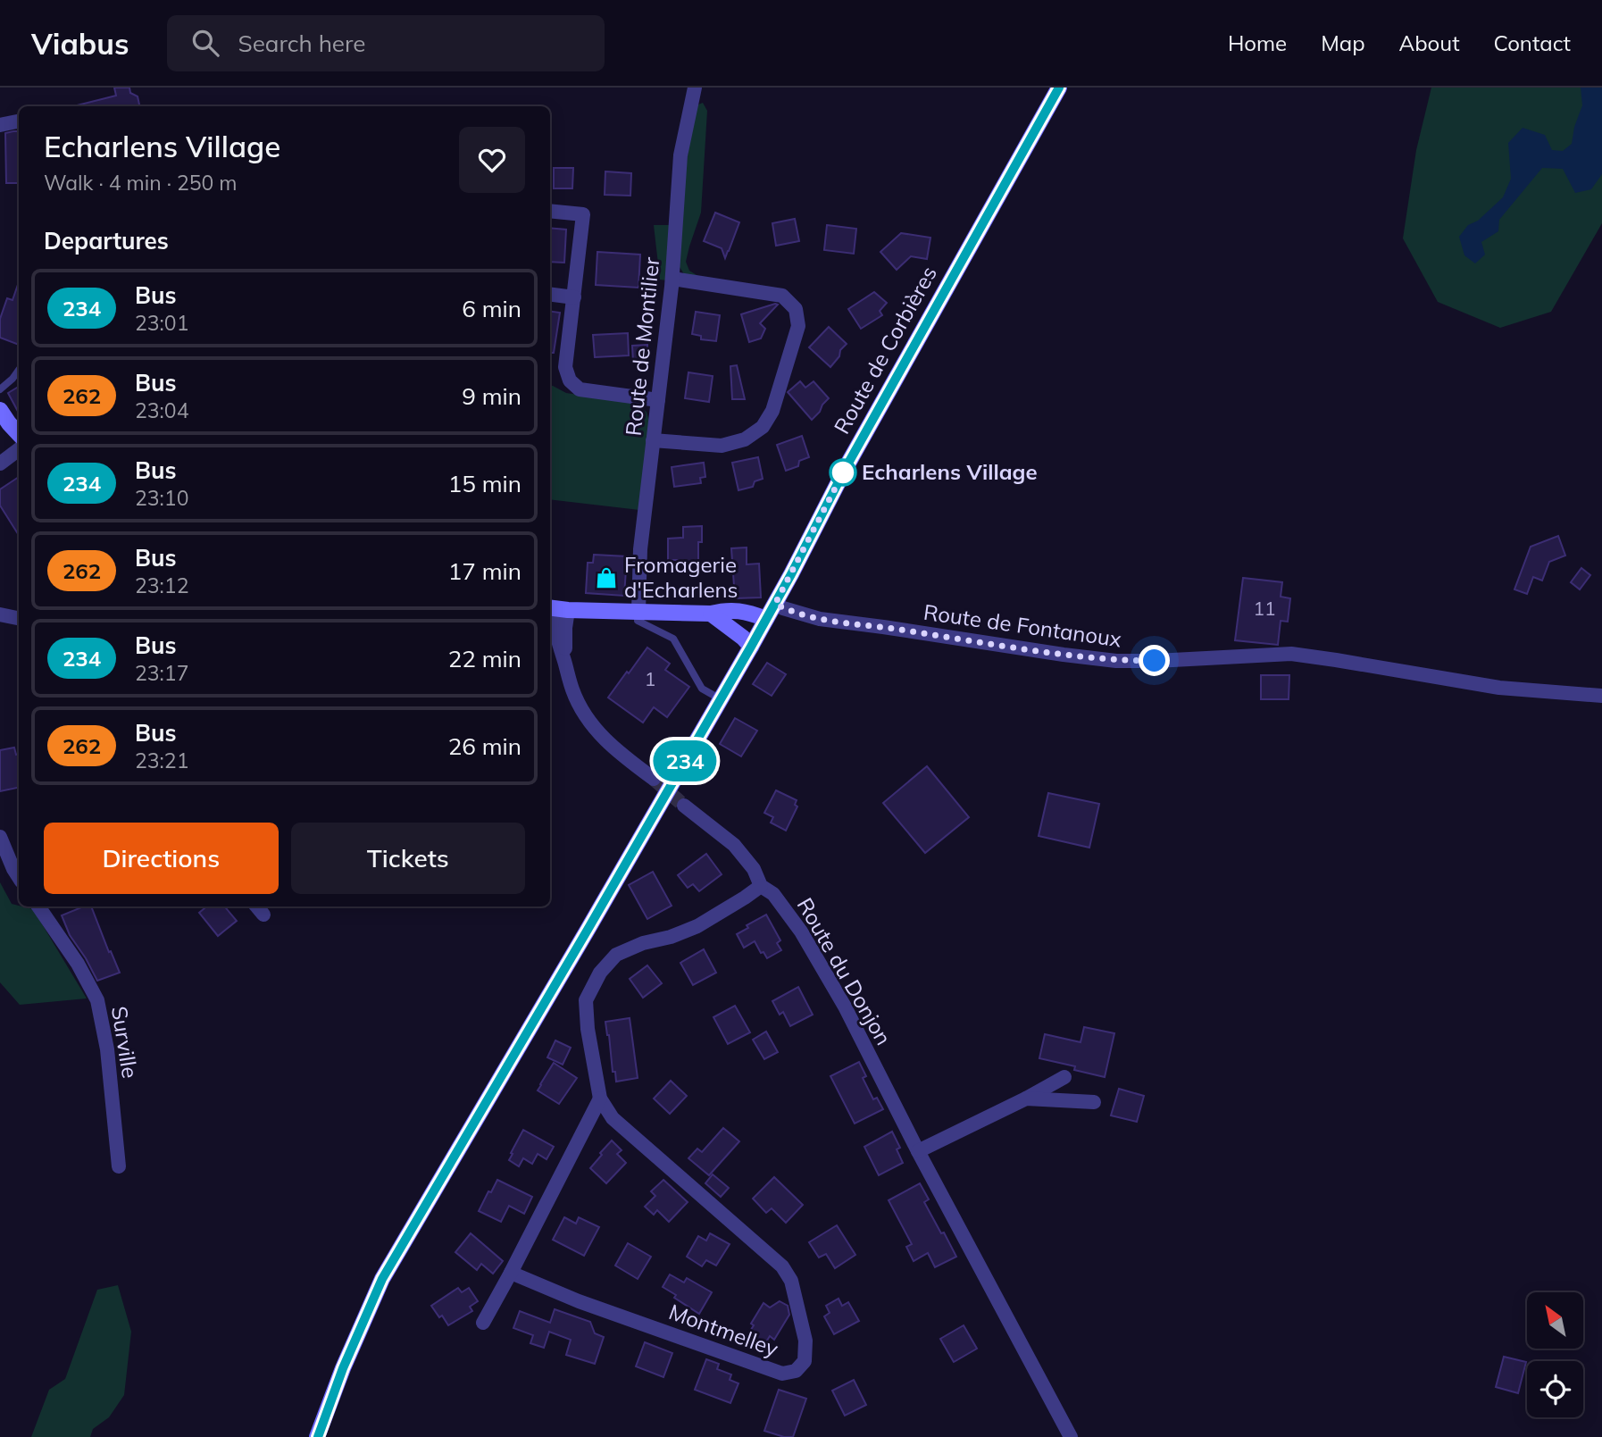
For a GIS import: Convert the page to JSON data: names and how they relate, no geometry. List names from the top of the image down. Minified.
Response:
{"streets":{"main road":["Route de Corbières"],"street":["Route de Montilier","Route de Fontanoux","Route du Donjon","Surville","Montmelley"]},"crossings":[["Route de Corbières","Route de Fontanoux"],["Route du Donjon","Montmelley"]],"places":{"other":["Echarlens Village"],"shop":["Fromagerie d'Echarlens"]},"lines":["bus line 234"],"house_numbers":["11","1"],"north":"top left","page":{"header":"Viabus","search":"Search here","nav":["Home","Map","About","Contact"],"on_map":"234","heading":[["Echarlens Village","Walk · 4 min · 250 m"],"Departures"],"list":[{"mark":"234","name":"Bus","note":"23:01","value":"6 min"},{"mark":"262","name":"Bus","note":"23:04","value":"9 min"},{"mark":"234","name":"Bus","note":"23:10","value":"15 min"},{"mark":"262","name":"Bus","note":"23:12","value":"17 min"},{"mark":"234","name":"Bus","note":"23:17","value":"22 min"},{"mark":"262","name":"Bus","note":"23:21","value":"26 min"}],"buttons":["Directions","Tickets"]}}
